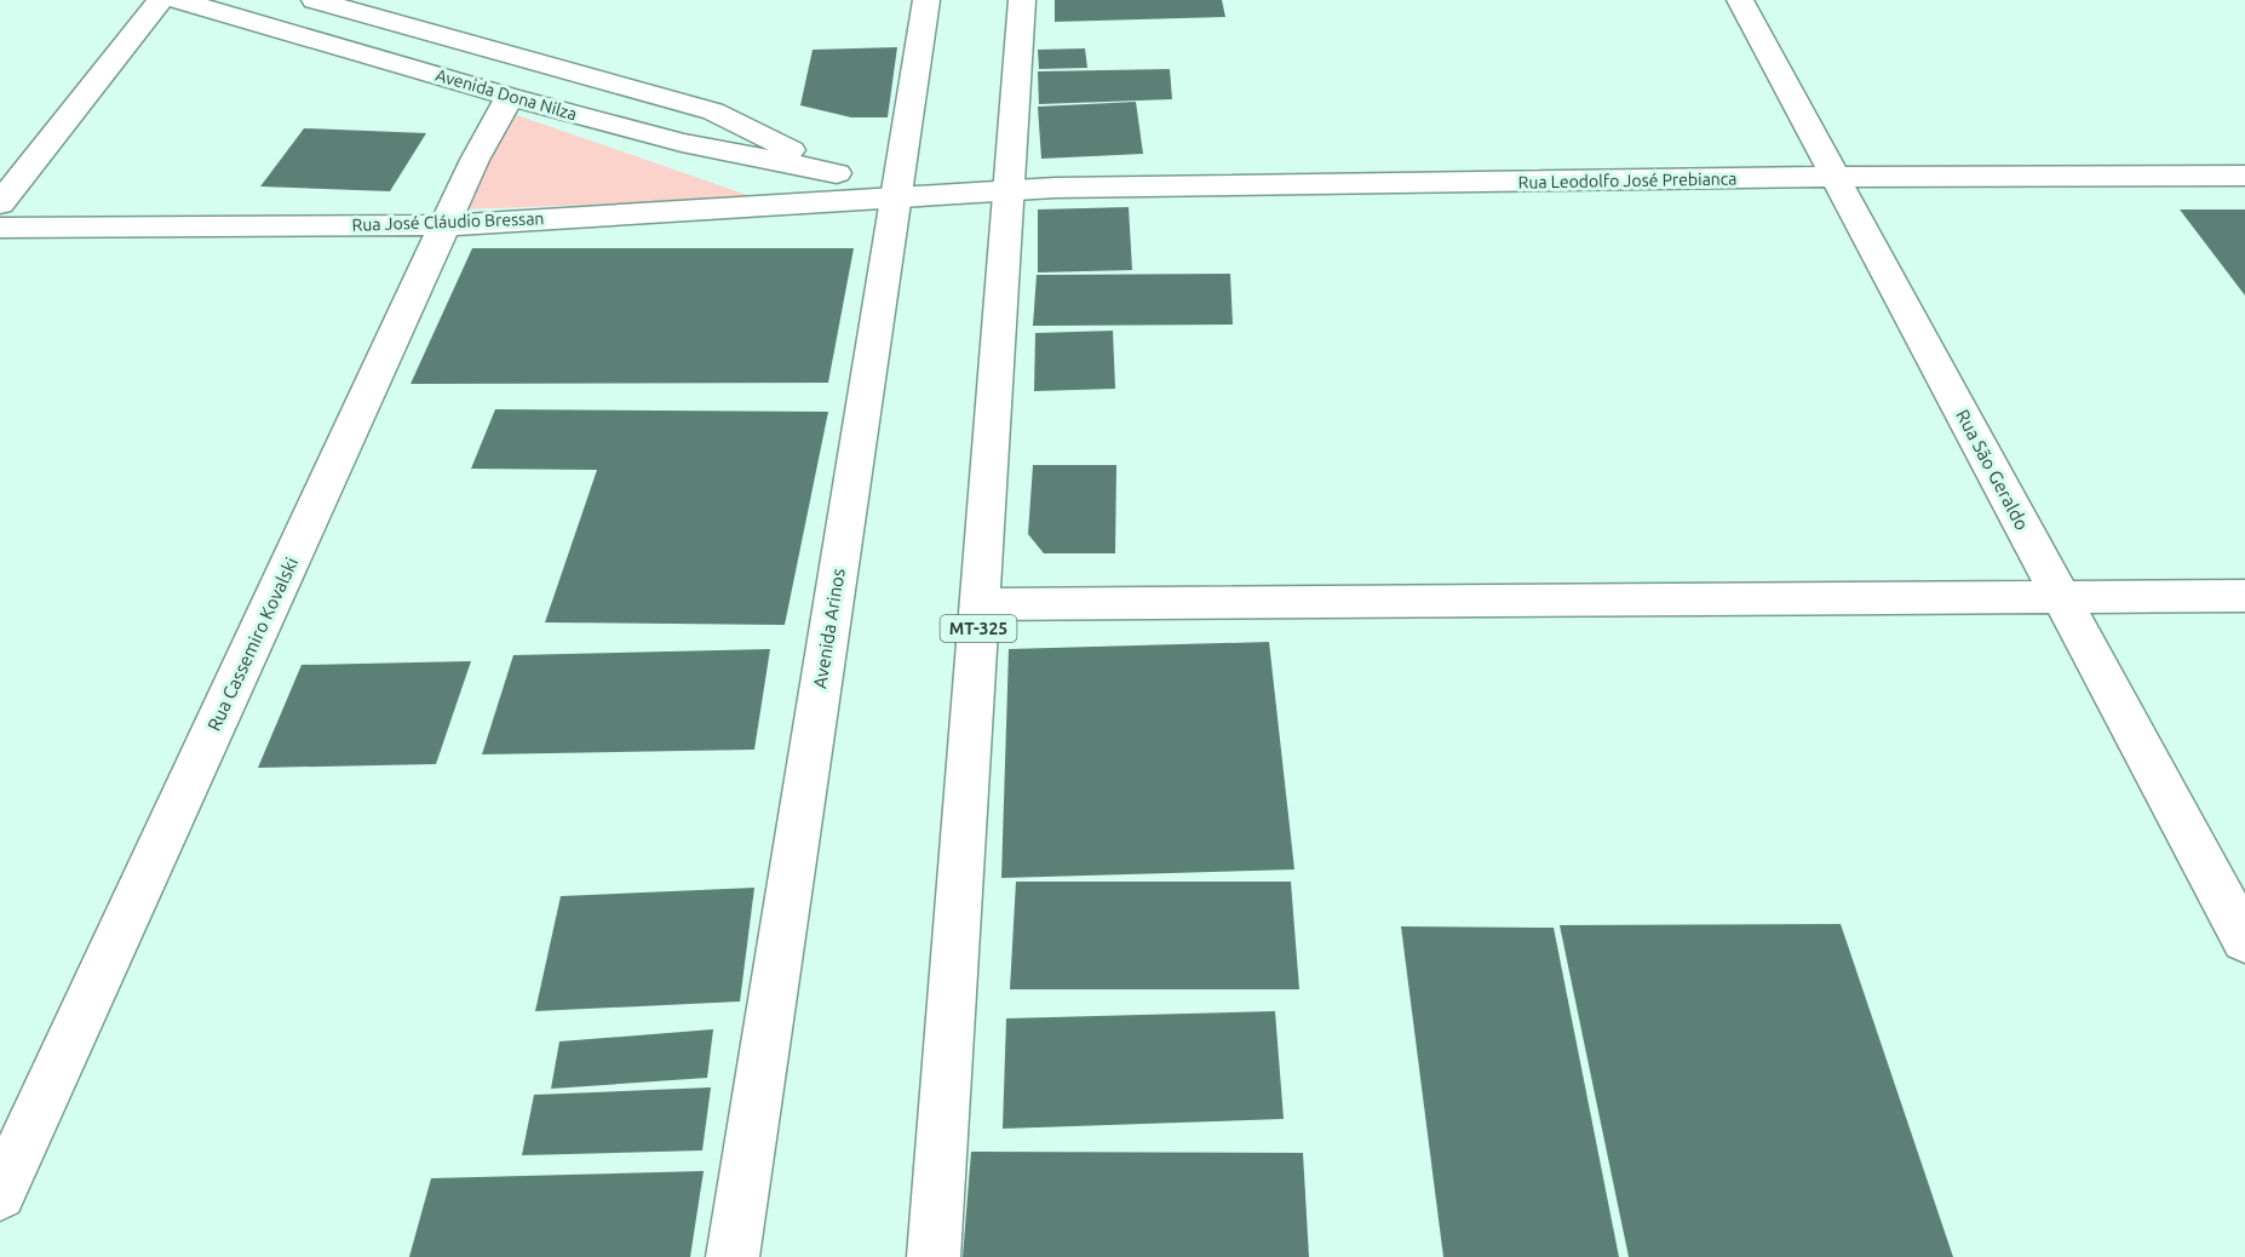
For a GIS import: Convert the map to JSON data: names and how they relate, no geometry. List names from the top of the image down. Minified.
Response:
{"streets":{"street":["Avenida Dona Nilza","Rua Leodolfo José Prebianca","Rua José Cláudio Bressan","Rua São Geraldo","Avenida Arinos","MT-325","Rua Cassemiro Kovalski"]},"crossings":[["Avenida Dona Nilza","Rua Leodolfo José Prebianca"],["Avenida Dona Nilza","Rua José Cláudio Bressan"],["Avenida Dona Nilza","Avenida Arinos"],["Avenida Dona Nilza","Rua Cassemiro Kovalski"],["Rua Leodolfo José Prebianca","Rua José Cláudio Bressan"],["Rua Leodolfo José Prebianca","Rua São Geraldo"],["Rua Leodolfo José Prebianca","Avenida Arinos"],["Rua Leodolfo José Prebianca","MT-325"],["Rua José Cláudio Bressan","Avenida Arinos"],["Rua José Cláudio Bressan","Rua Cassemiro Kovalski"]]}
